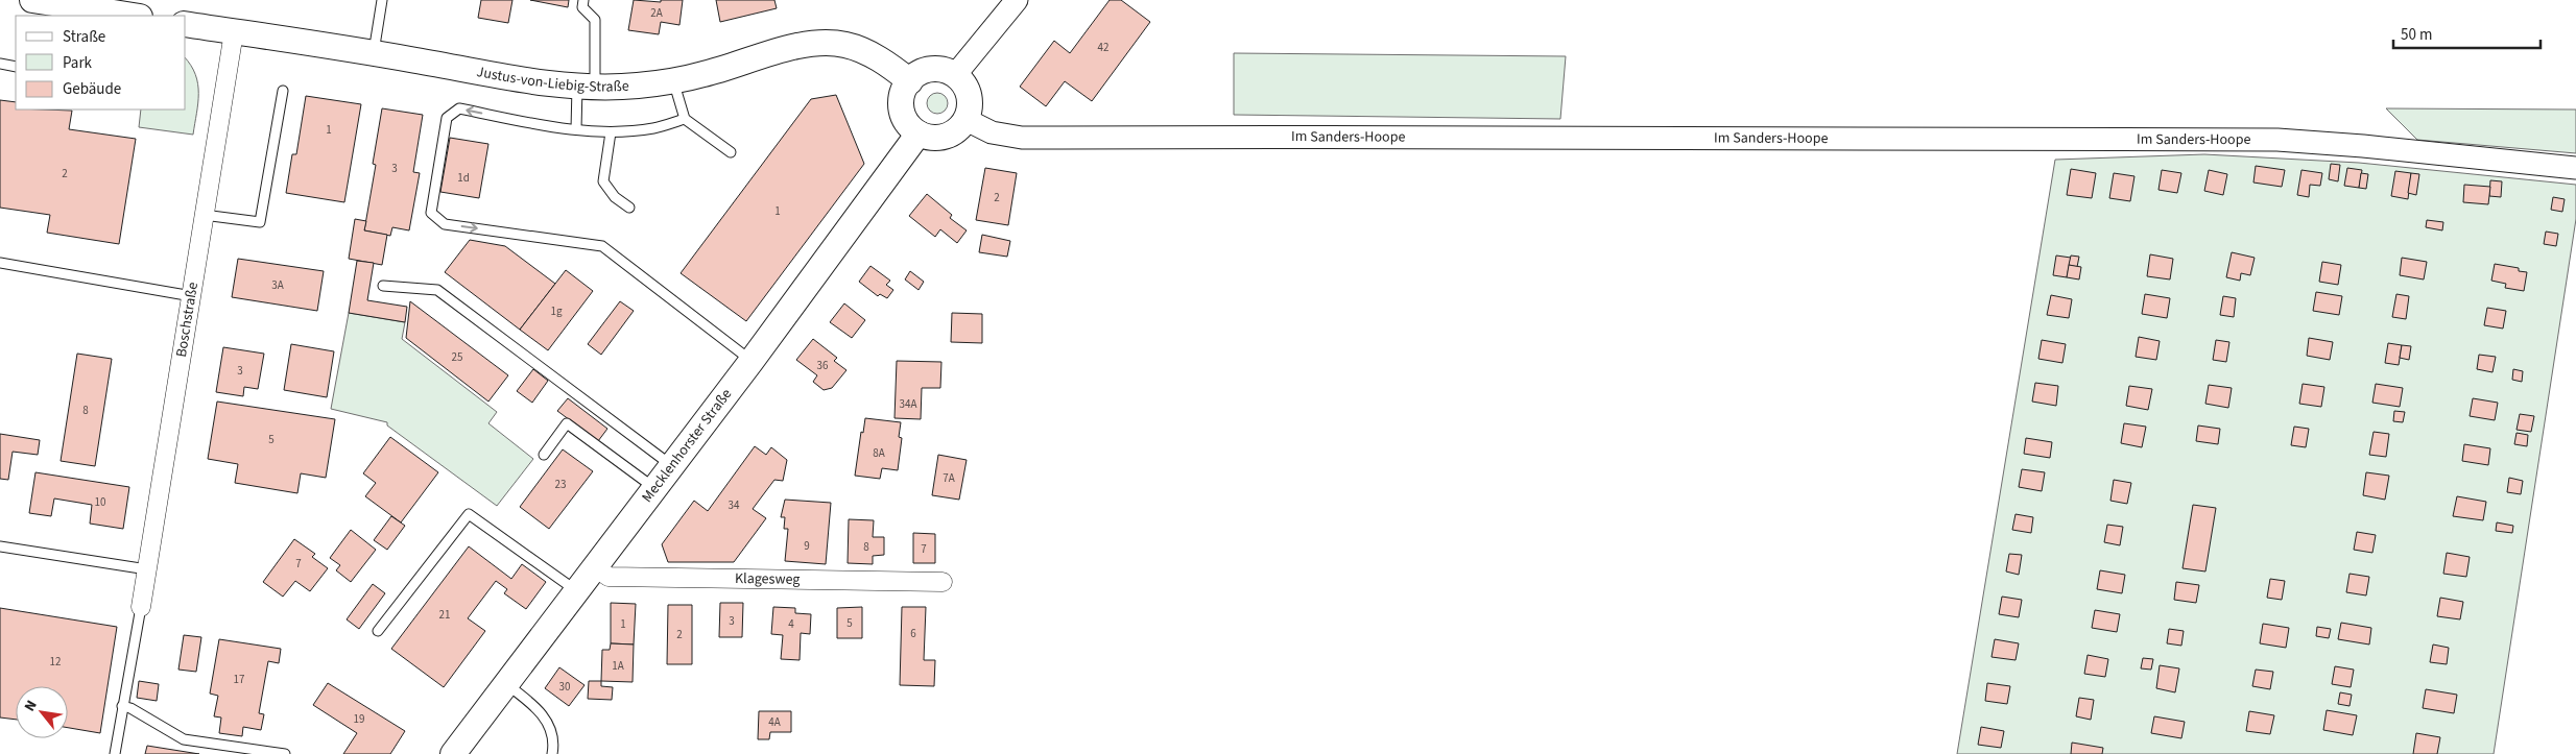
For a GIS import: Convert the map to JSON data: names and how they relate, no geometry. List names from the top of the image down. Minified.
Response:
{"streets":{"main road":["Justus-von-Liebig-Straße","Mecklenhorster Straße"],"street":["Im Sanders-Hoope","Boschstraße","Klagesweg"]},"crossings":[["Justus-von-Liebig-Straße","Im Sanders-Hoope"],["Justus-von-Liebig-Straße","Boschstraße"],["Justus-von-Liebig-Straße","Mecklenhorster Straße"],["Im Sanders-Hoope","Mecklenhorster Straße"],["Mecklenhorster Straße","Klagesweg"]],"house_numbers":["2A","42","1","3","2","1d","2","1","3A","1g","25","36","3","34A","8","5","8A","7A","23","10","34","9","8","7","7","21","3","5","1","4","6","2","12","1A","17","30","19","4A"],"legend":["Straße","Park","Gebäude"],"scale_bar":"50 m","north":"top left"}
